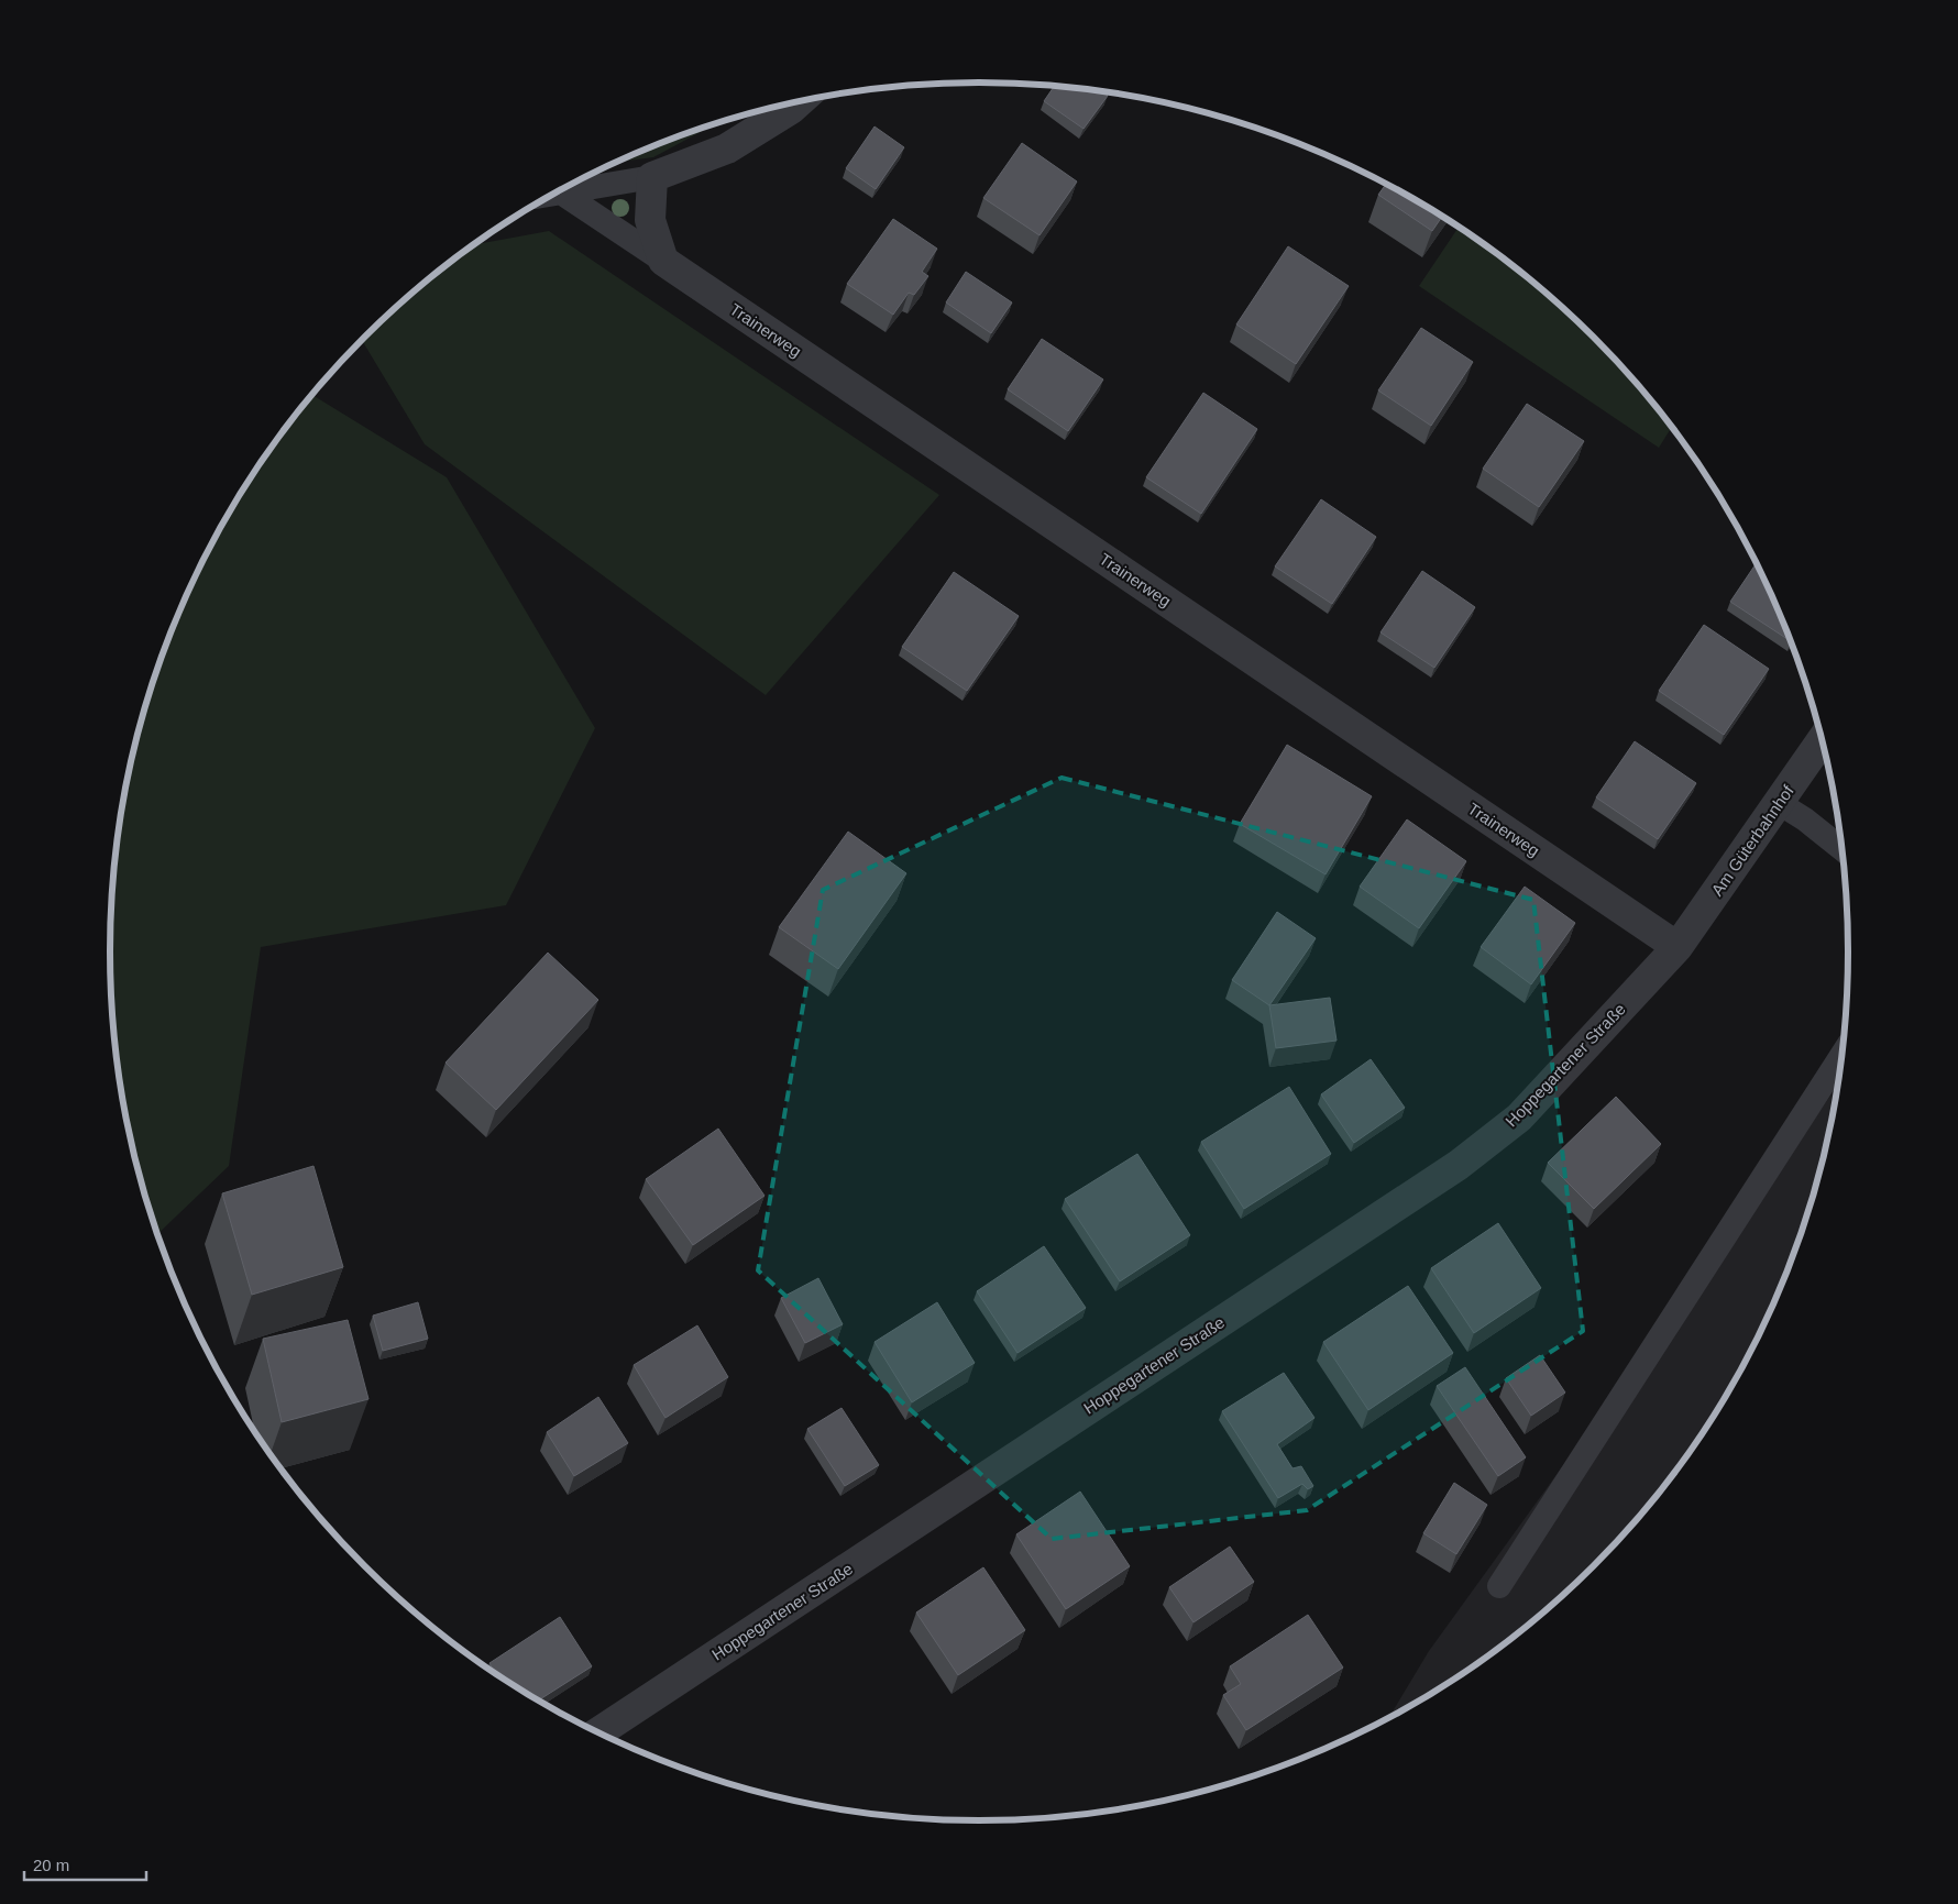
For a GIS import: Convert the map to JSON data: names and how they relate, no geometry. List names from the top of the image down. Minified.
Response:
{"streets":{"street":["Trainerweg","Am Güterbahnhof","Hoppegartener Straße"]},"crossings":[["Trainerweg","Am Güterbahnhof"],["Trainerweg","Hoppegartener Straße"],["Am Güterbahnhof","Hoppegartener Straße"]],"scale_bar":"20 m"}
